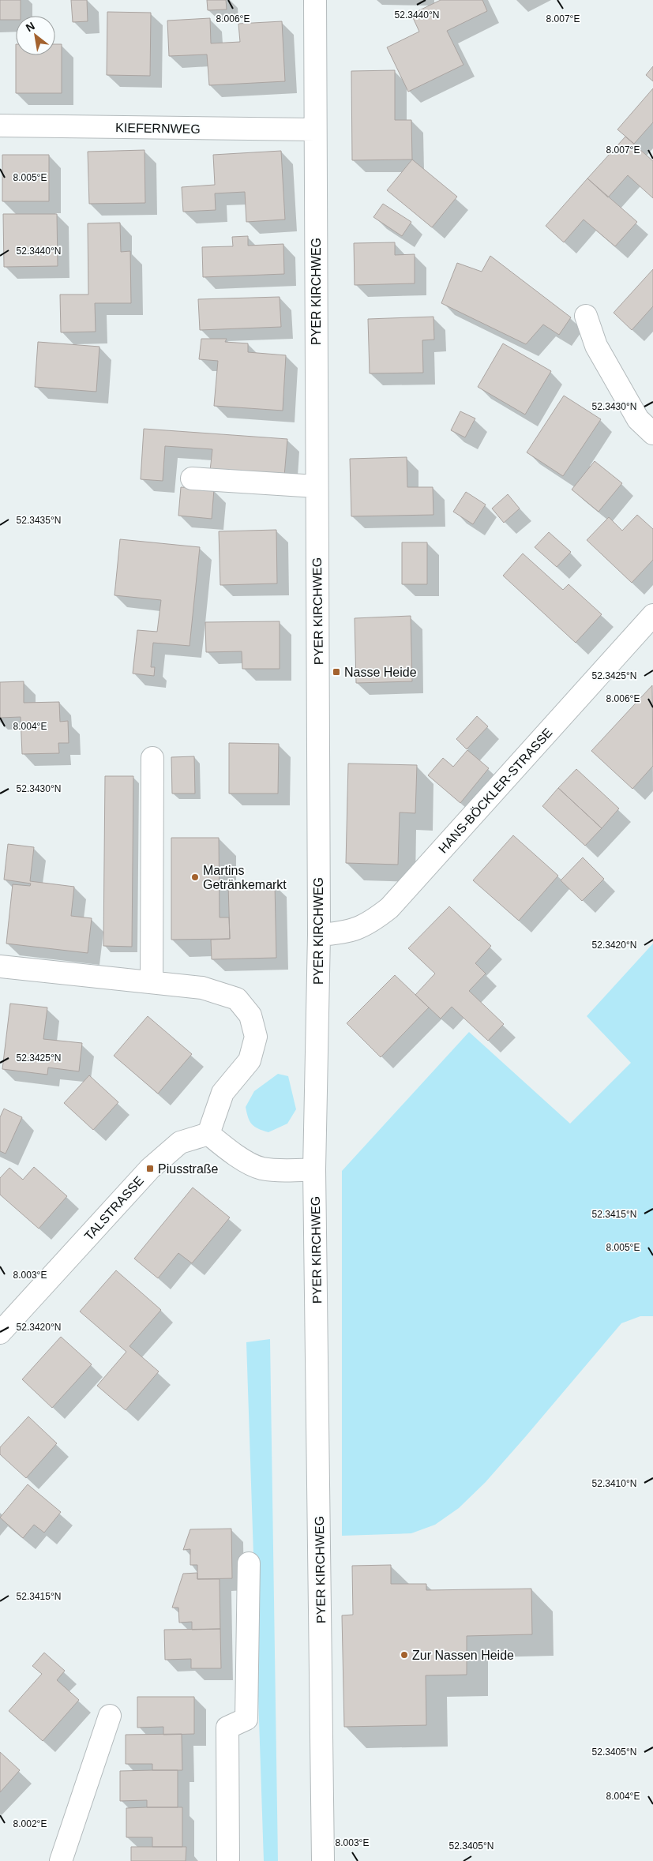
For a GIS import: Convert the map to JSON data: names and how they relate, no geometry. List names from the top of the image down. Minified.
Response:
{"streets":{"street":["KIEFERNWEG","PYER KIRCHWEG","HANS-BÖCKLER-STRASSE","TALSTRASSE"]},"crossings":[["KIEFERNWEG","PYER KIRCHWEG"],["PYER KIRCHWEG","HANS-BÖCKLER-STRASSE"]],"places":{"transit":["Nasse Heide","Piusstraße"],"other":["Martins Getränkemarkt","Zur Nassen Heide"]},"north":"top left","coordinates":["52.3440°N","8.006°E","8.007°E","8.005°E","52.3430°N","52.3435°N","52.3425°N","8.004°E","52.3420°N","52.3415°N","8.003°E","52.3410°N","52.3405°N","8.002°E"]}
